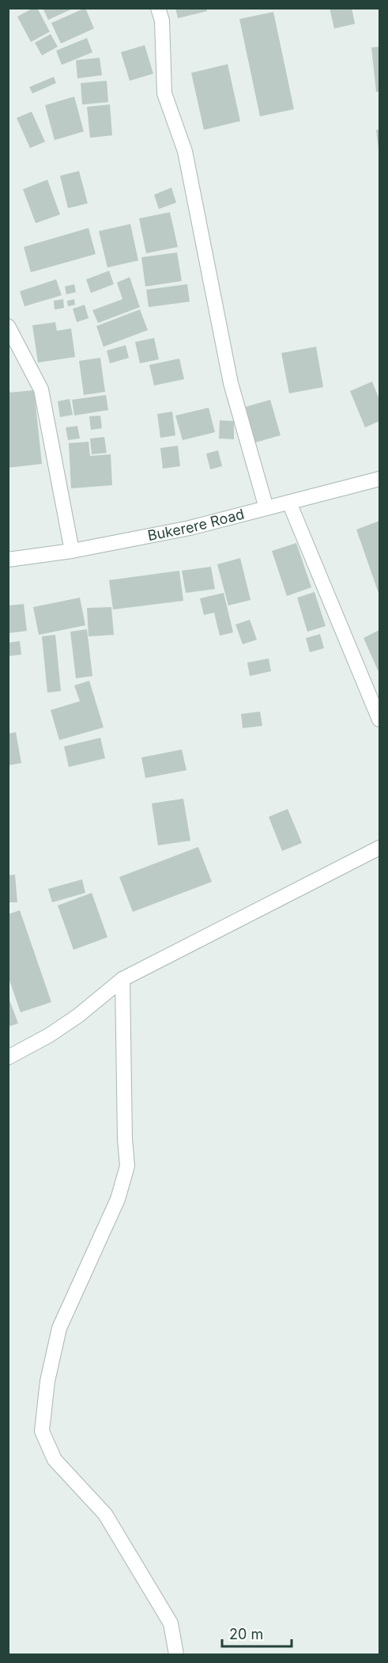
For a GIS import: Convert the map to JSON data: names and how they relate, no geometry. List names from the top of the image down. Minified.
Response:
{"streets":{"street":["Bukerere Road"]},"scale_bar":"20 m"}
